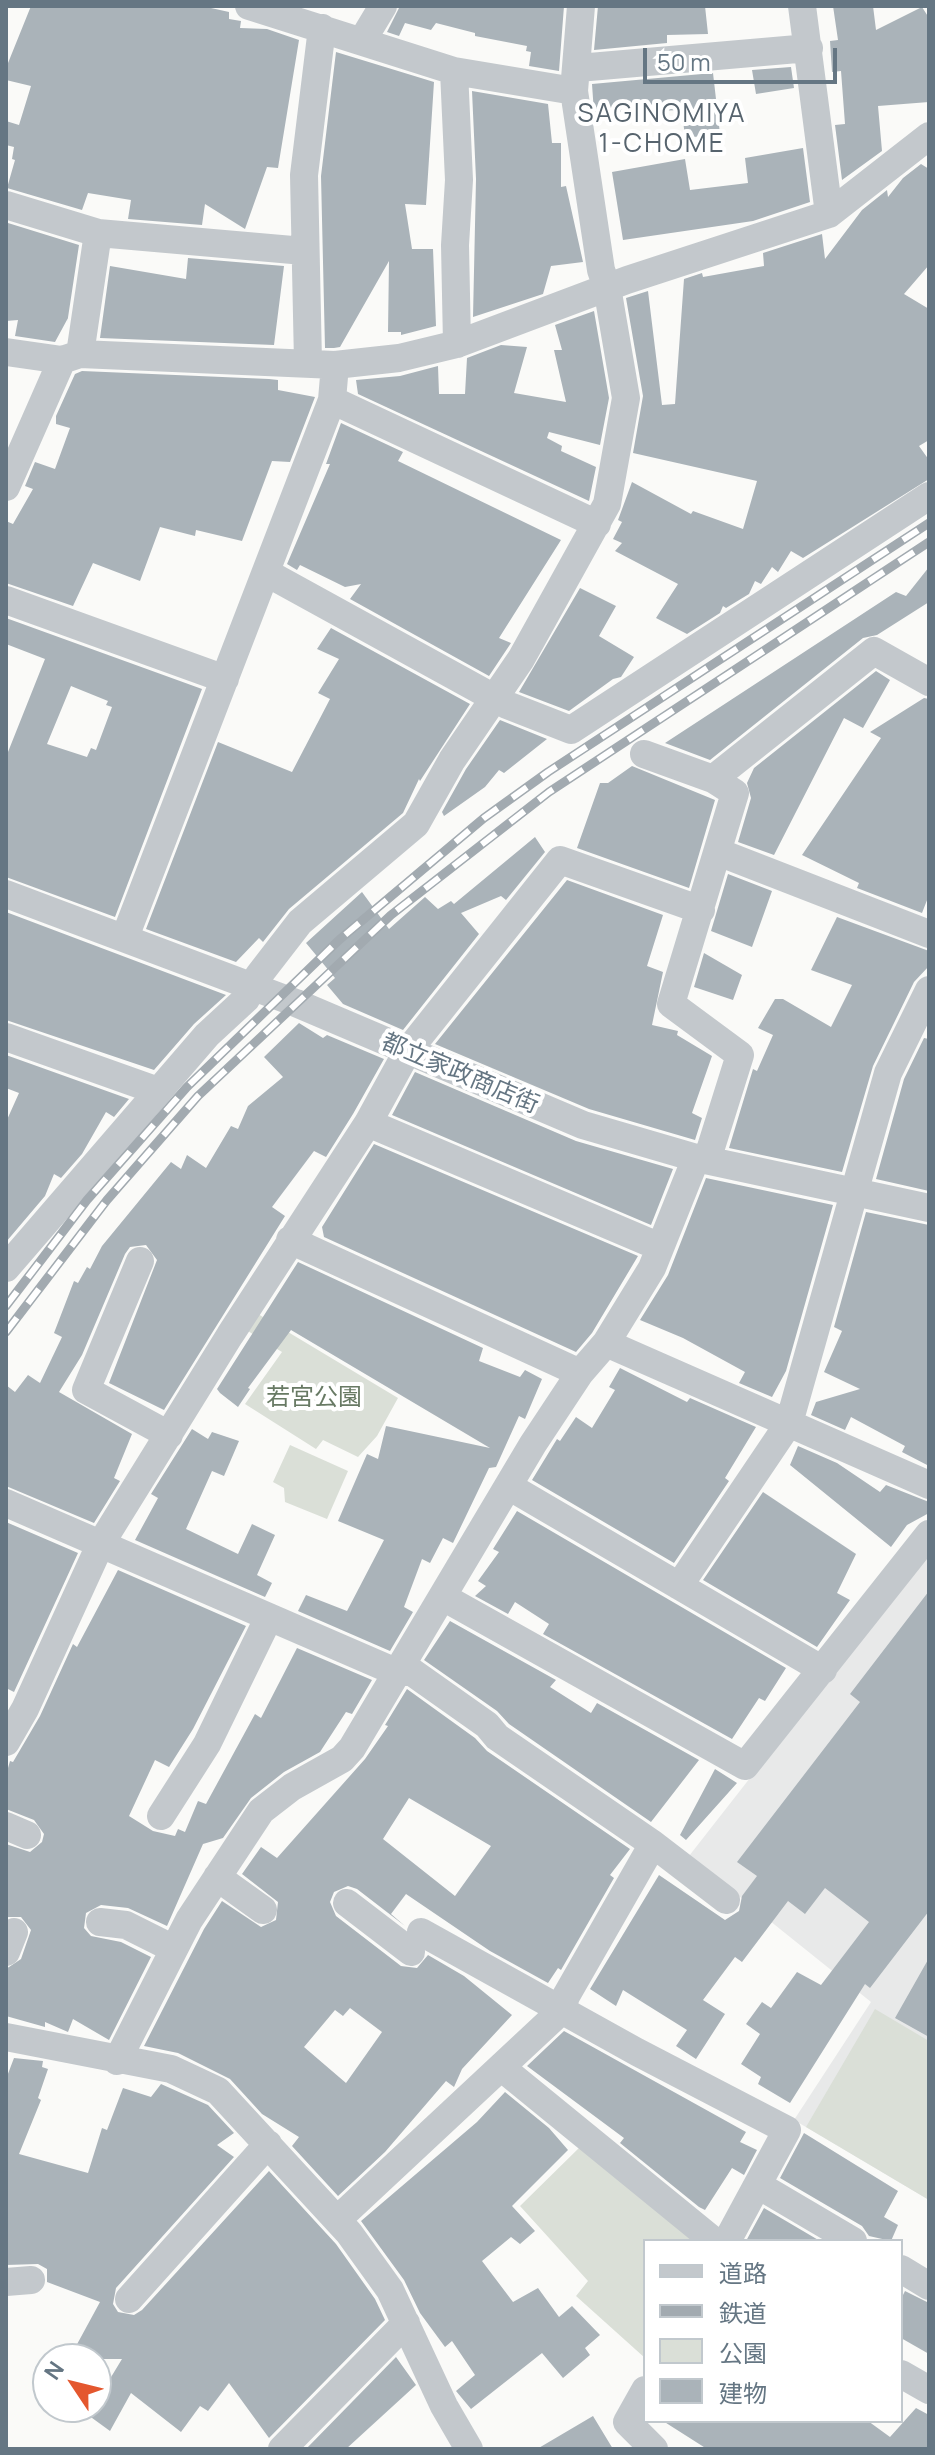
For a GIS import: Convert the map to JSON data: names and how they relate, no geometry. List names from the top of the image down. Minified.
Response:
{"streets":{"street":["都立家政商店街"]},"districts":["SAGINOMIYA 1-CHOME"],"parks":["若宮公園"],"legend":["道路","鉄道","公園","建物"],"scale_bar":"50 m","north":"top left"}
